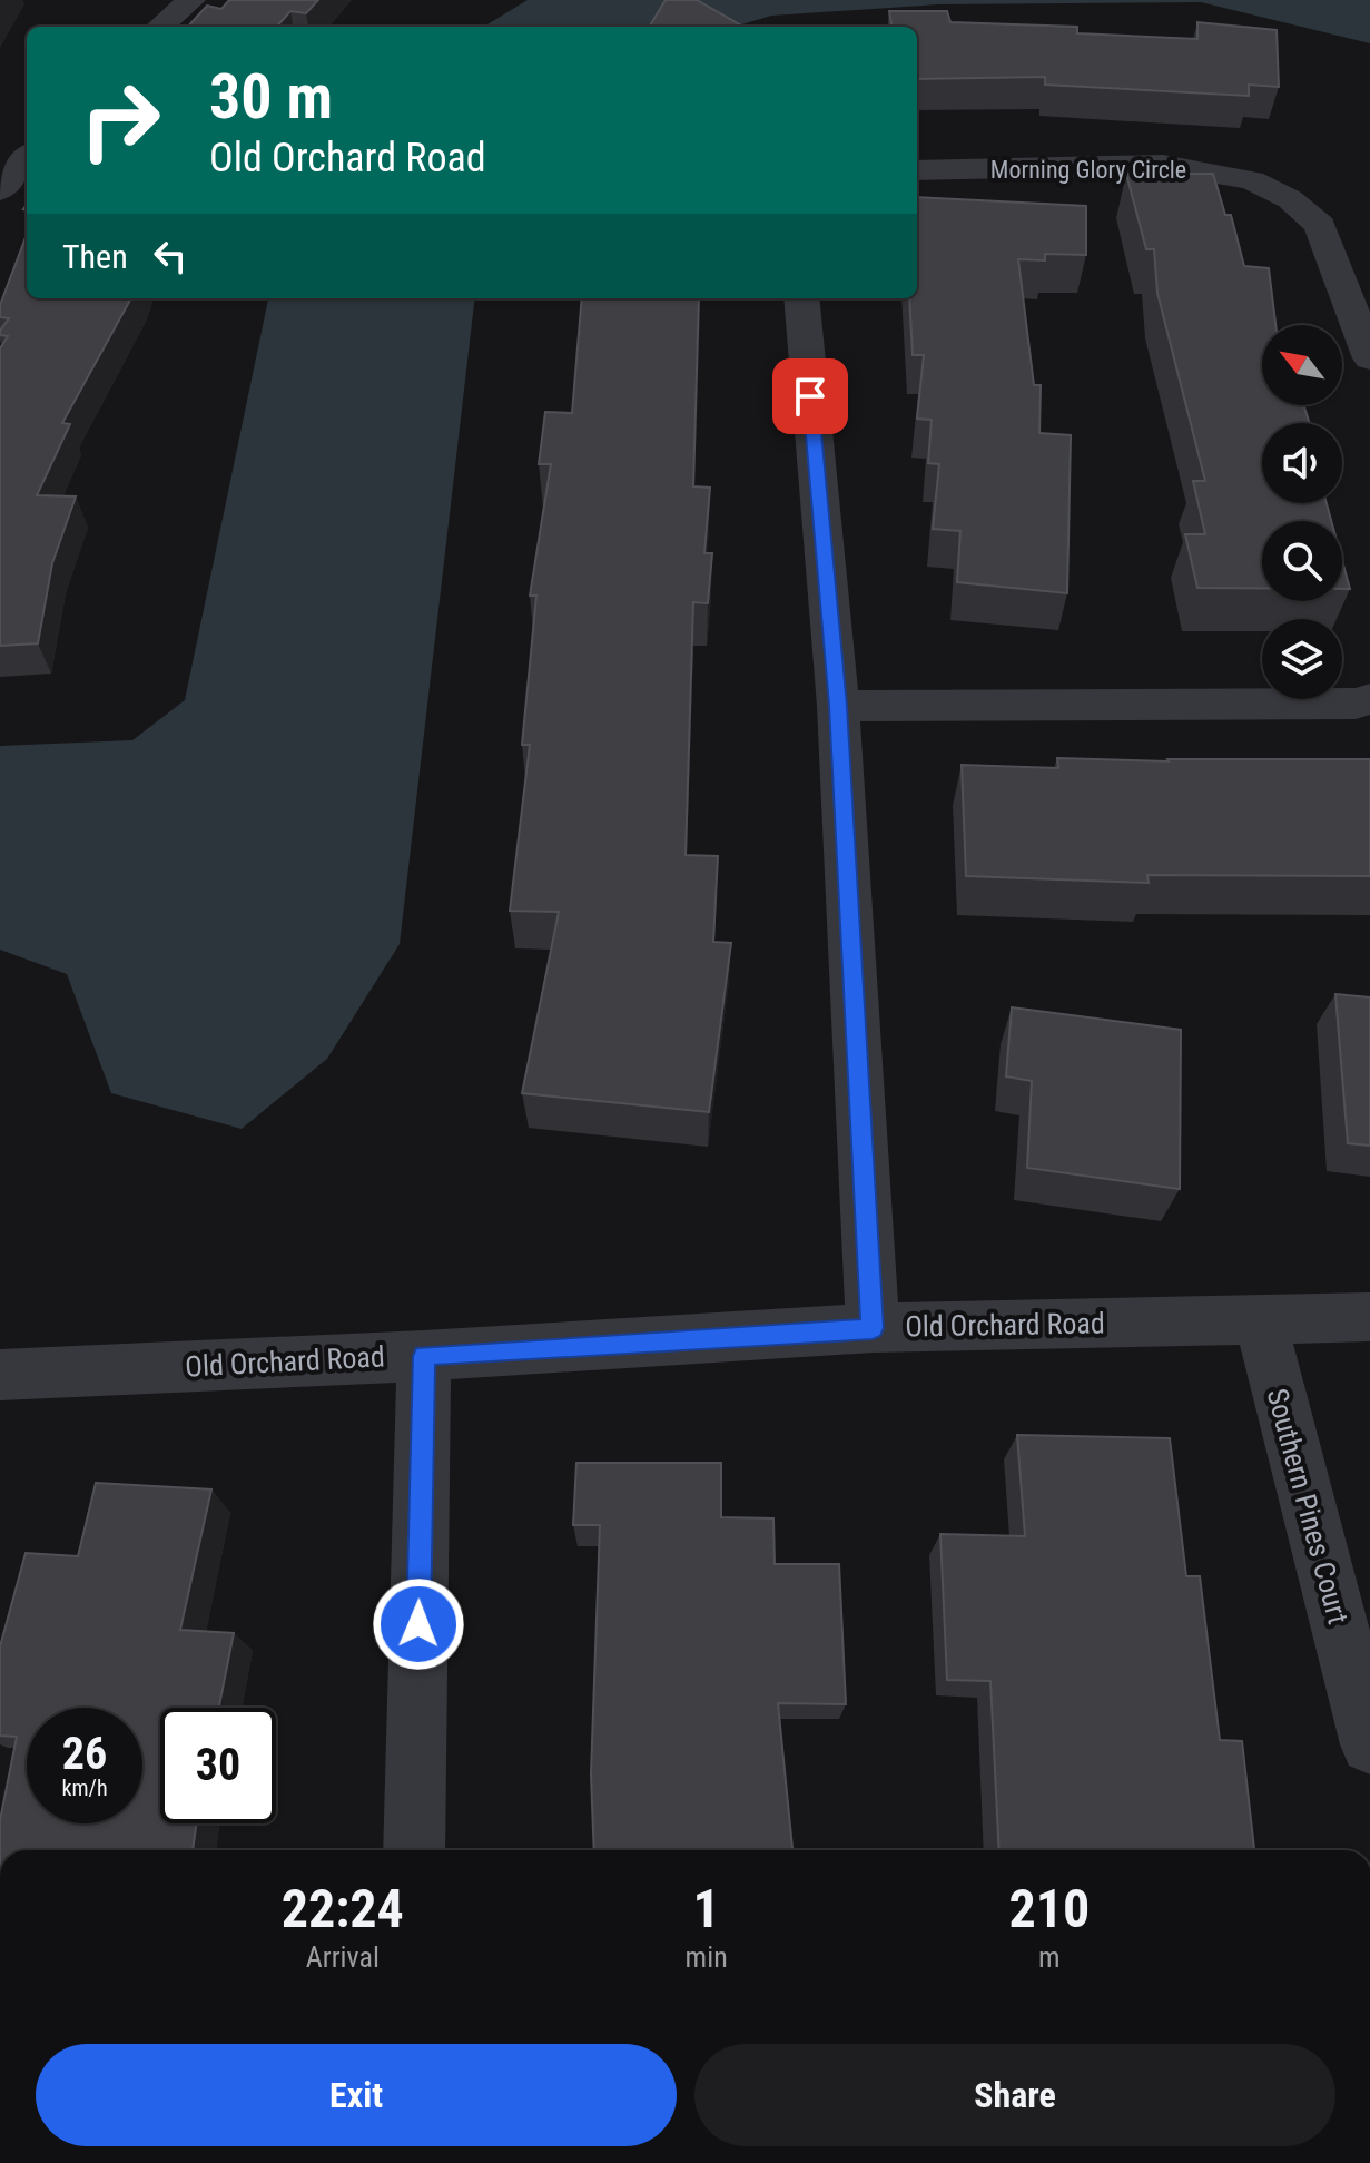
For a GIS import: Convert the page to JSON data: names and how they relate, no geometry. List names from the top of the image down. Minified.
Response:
{"streets":{"street":["Morning Glory Circle","Old Orchard Road","Southern Pines Court"]},"crossings":[["Old Orchard Road","Southern Pines Court"]],"north":"top left","page":{"turn":["30 m","Old Orchard Road"],"then":"Then","speed":"26 km/h","limit":"30","eta":["22:24","Arrival","1","min","210","m"],"buttons":["Exit","Share"]}}
